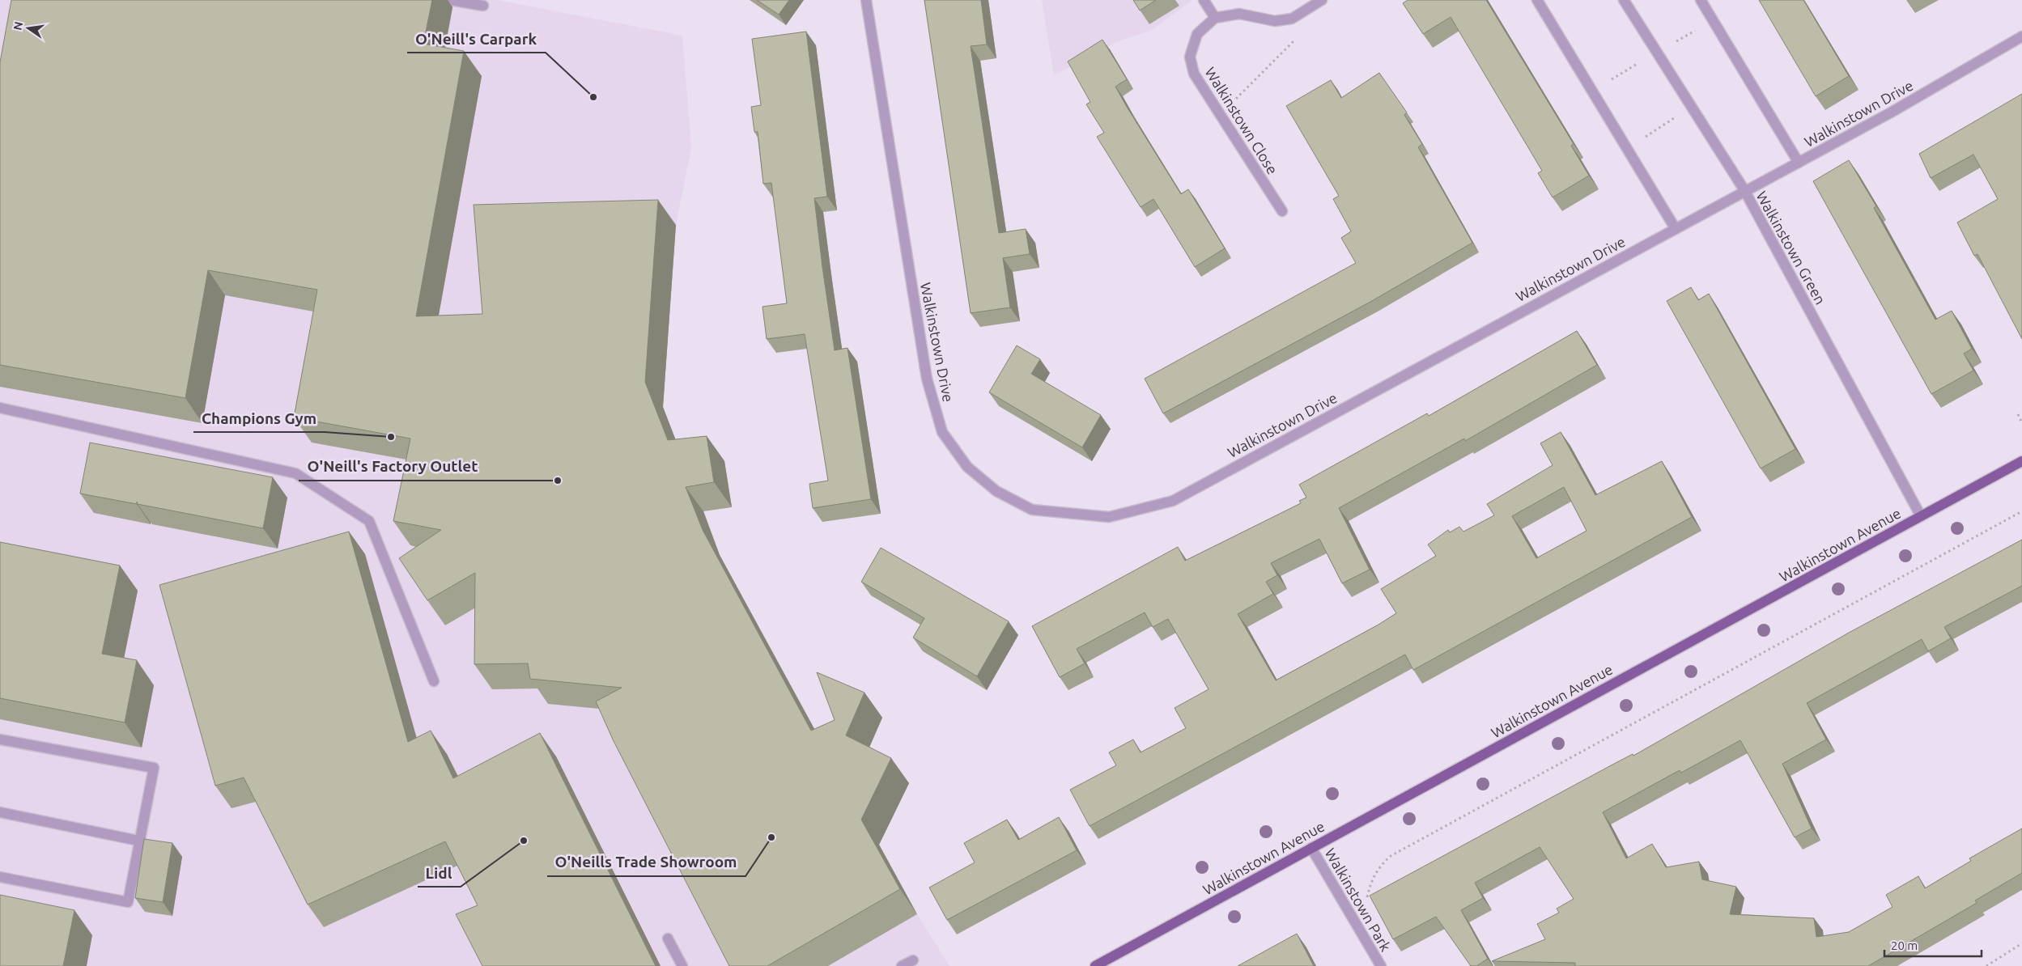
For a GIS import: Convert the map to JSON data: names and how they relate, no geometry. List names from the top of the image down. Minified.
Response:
{"streets":{"main road":["Walkinstown Avenue"],"street":["Walkinstown Drive","Walkinstown Close","Walkinstown Green","Walkinstown Park"]},"crossings":[["Walkinstown Drive","Walkinstown Green"],["Walkinstown Green","Walkinstown Avenue"],["Walkinstown Avenue","Walkinstown Park"]],"places":["O'Neill's Carpark","Champions Gym","O'Neill's Factory Outlet","O'Neills Trade Showroom","Lidl"],"scale_bar":"20 m","north":"left"}
